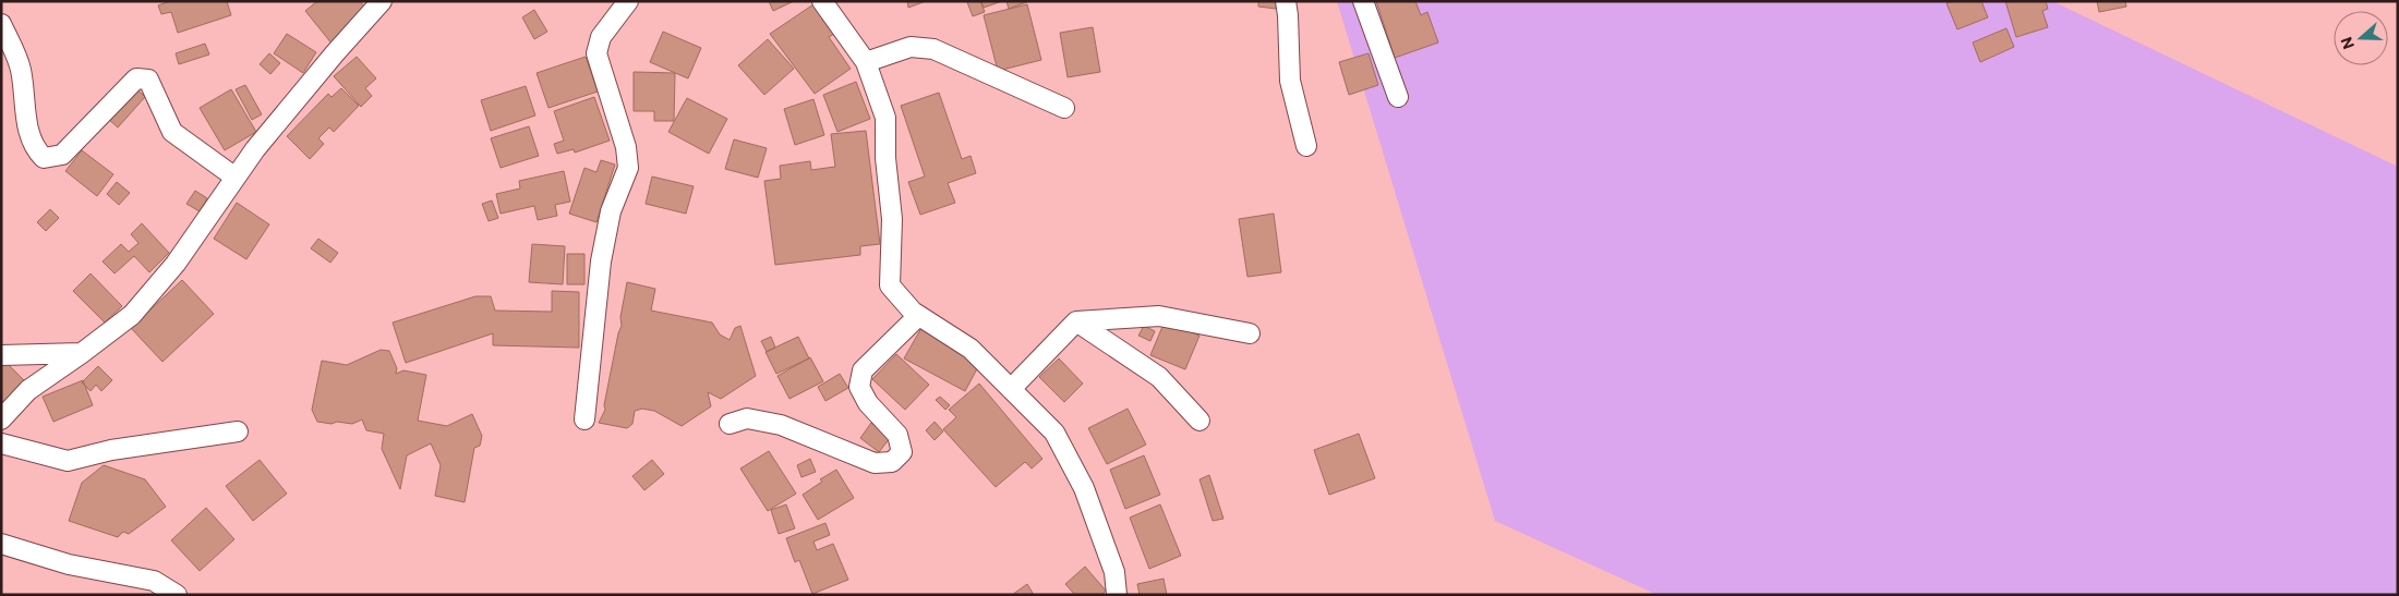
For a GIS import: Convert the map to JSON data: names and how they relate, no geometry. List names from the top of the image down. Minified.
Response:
{"north":"left"}
